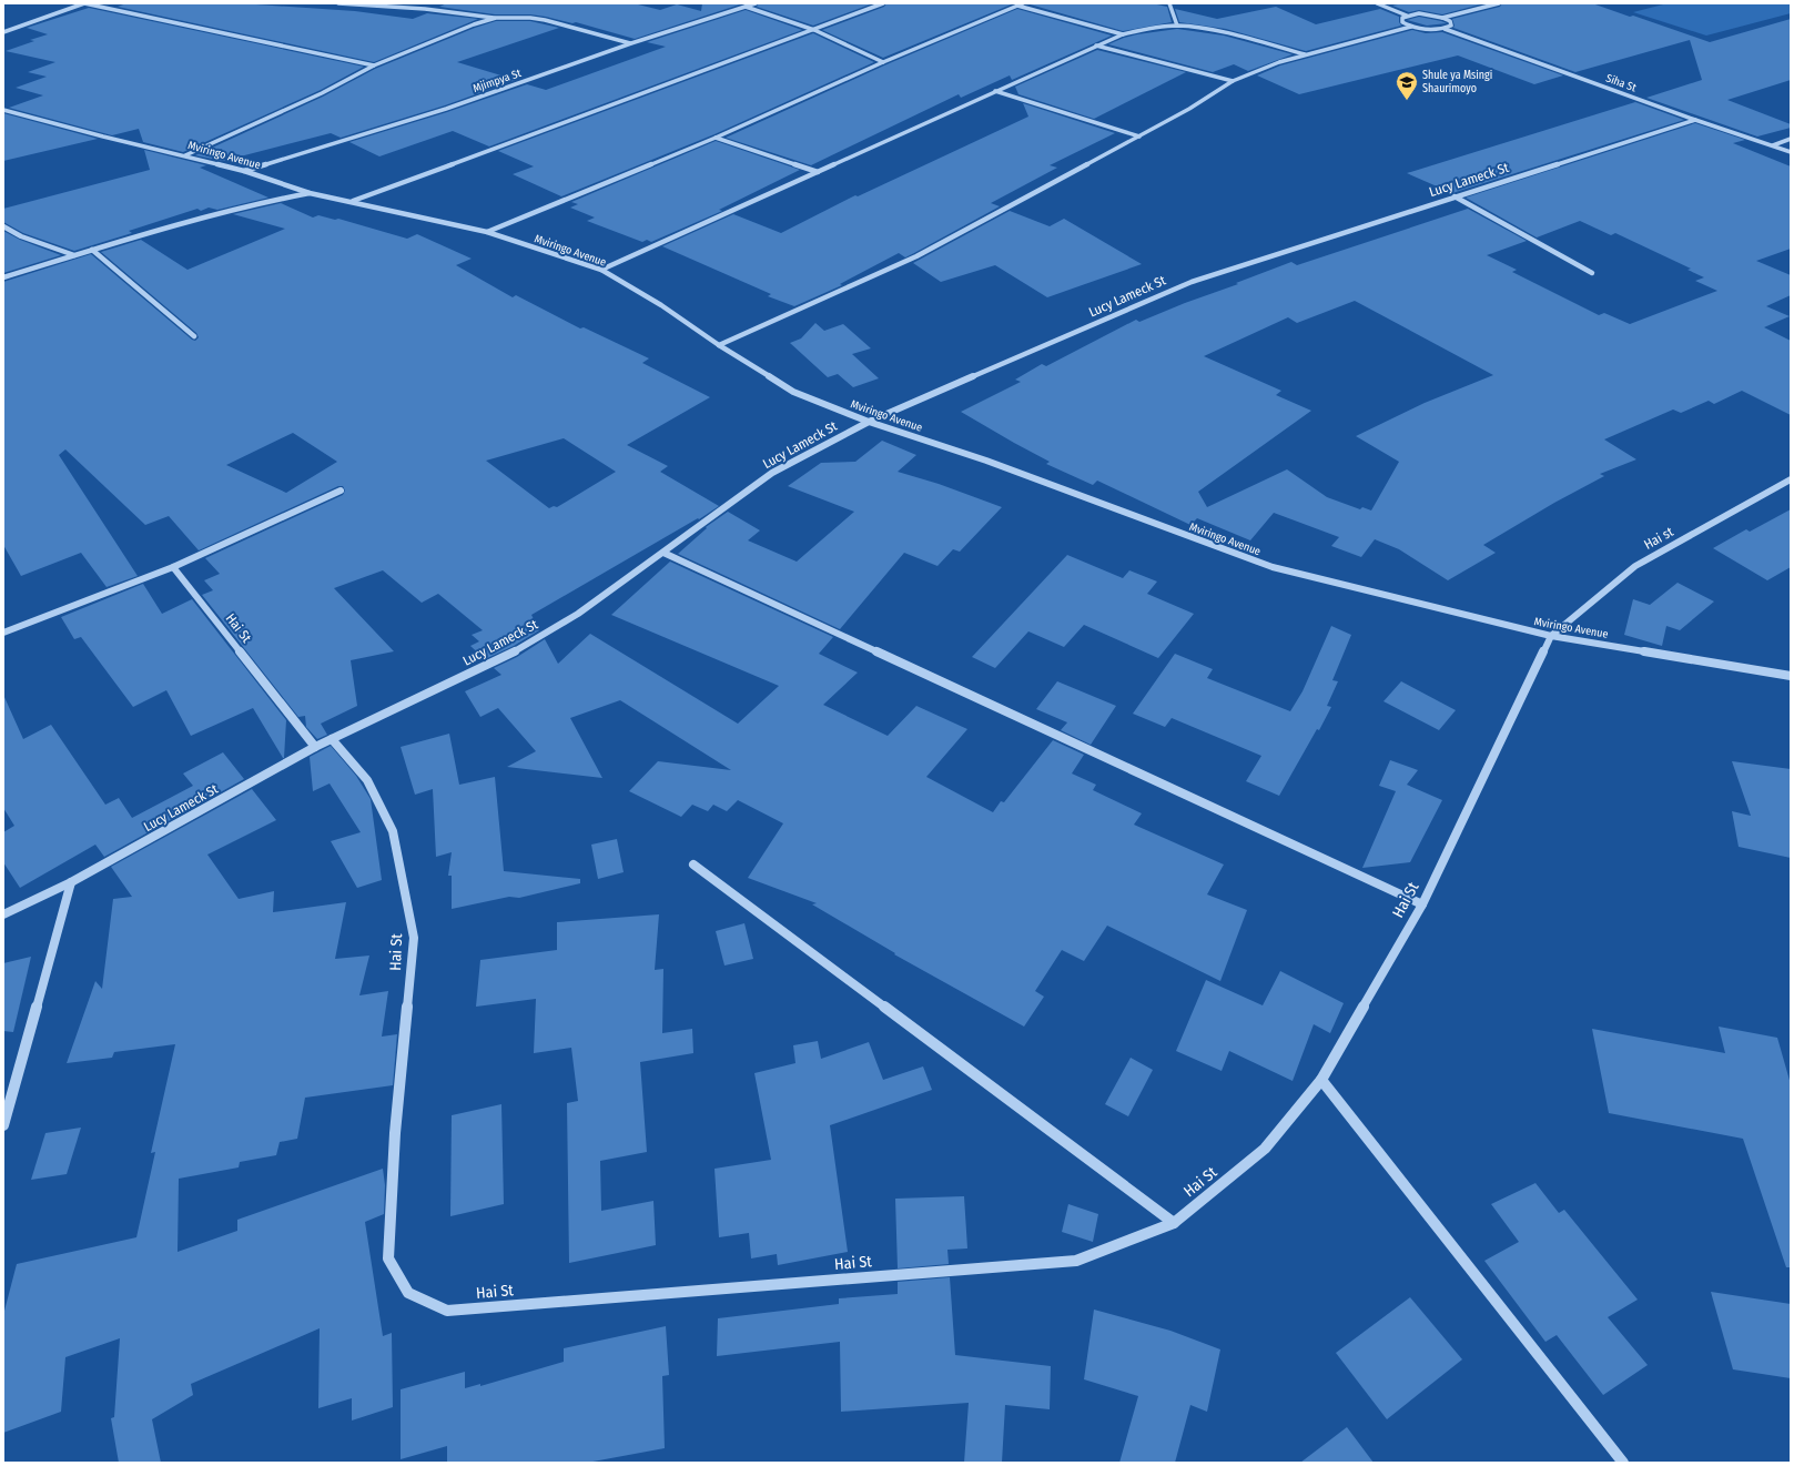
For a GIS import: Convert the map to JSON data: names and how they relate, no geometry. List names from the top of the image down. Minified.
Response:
{"streets":{"street":["Mjimpya St","Siha St","Mviringo Avenue","Lucy Lameck St","Hai st","Hai St"]},"crossings":[["Mjimpya St","Mviringo Avenue"],["Siha St","Lucy Lameck St"],["Mviringo Avenue","Lucy Lameck St"],["Mviringo Avenue","Hai st"],["Mviringo Avenue","Hai St"],["Lucy Lameck St","Hai St"],["Hai st","Hai St"]],"places":{"school or university":["Shule ya Msingi Shaurimoyo"]}}
